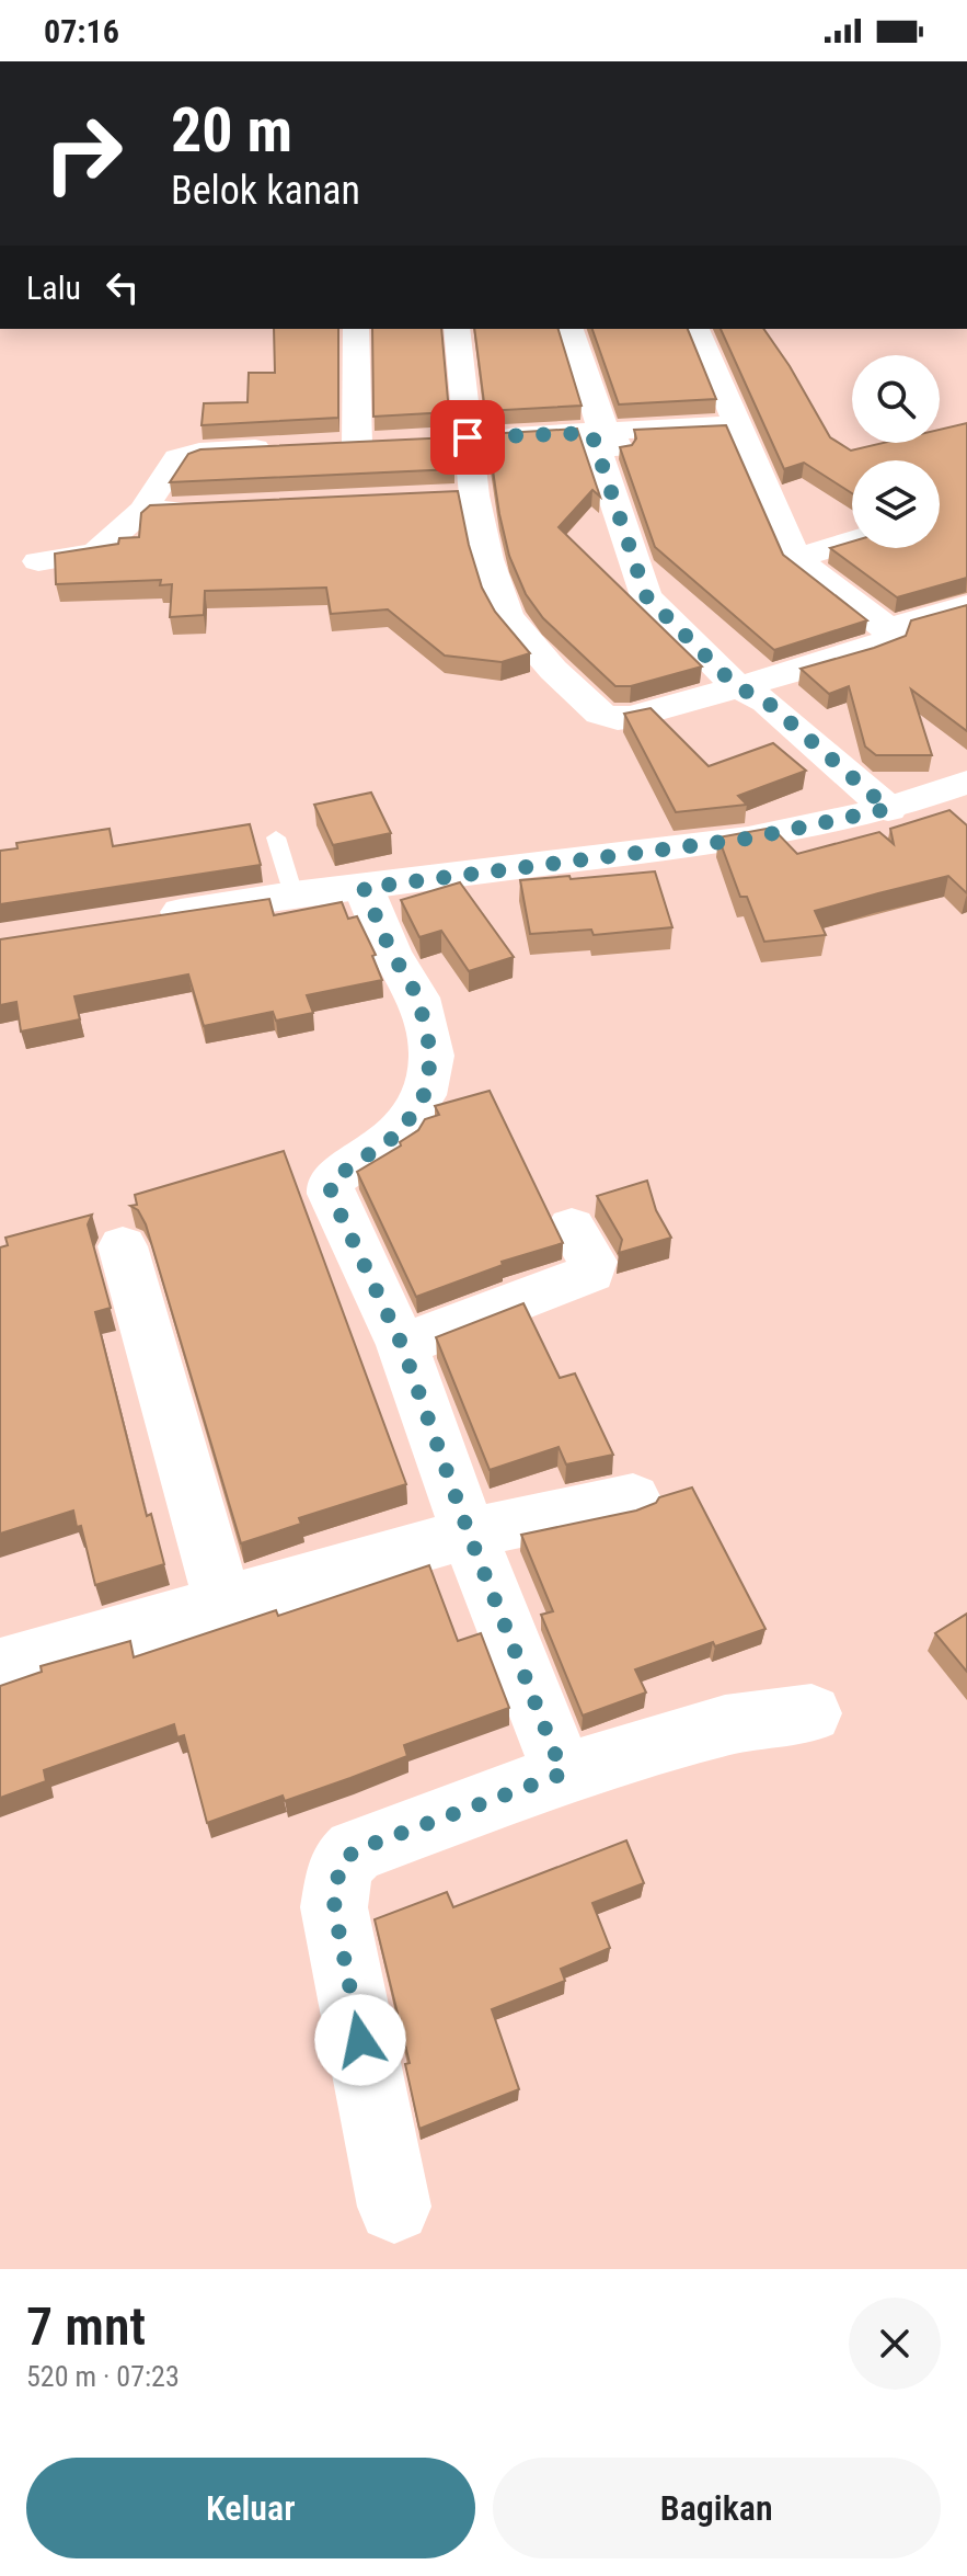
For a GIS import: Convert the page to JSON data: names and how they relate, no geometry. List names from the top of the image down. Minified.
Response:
{"page":{"status":"07:16","turn":["20 m","Belok kanan"],"then":"Lalu","heading":["7 mnt","520 m · 07:23"],"buttons":["Keluar","Bagikan"]}}
